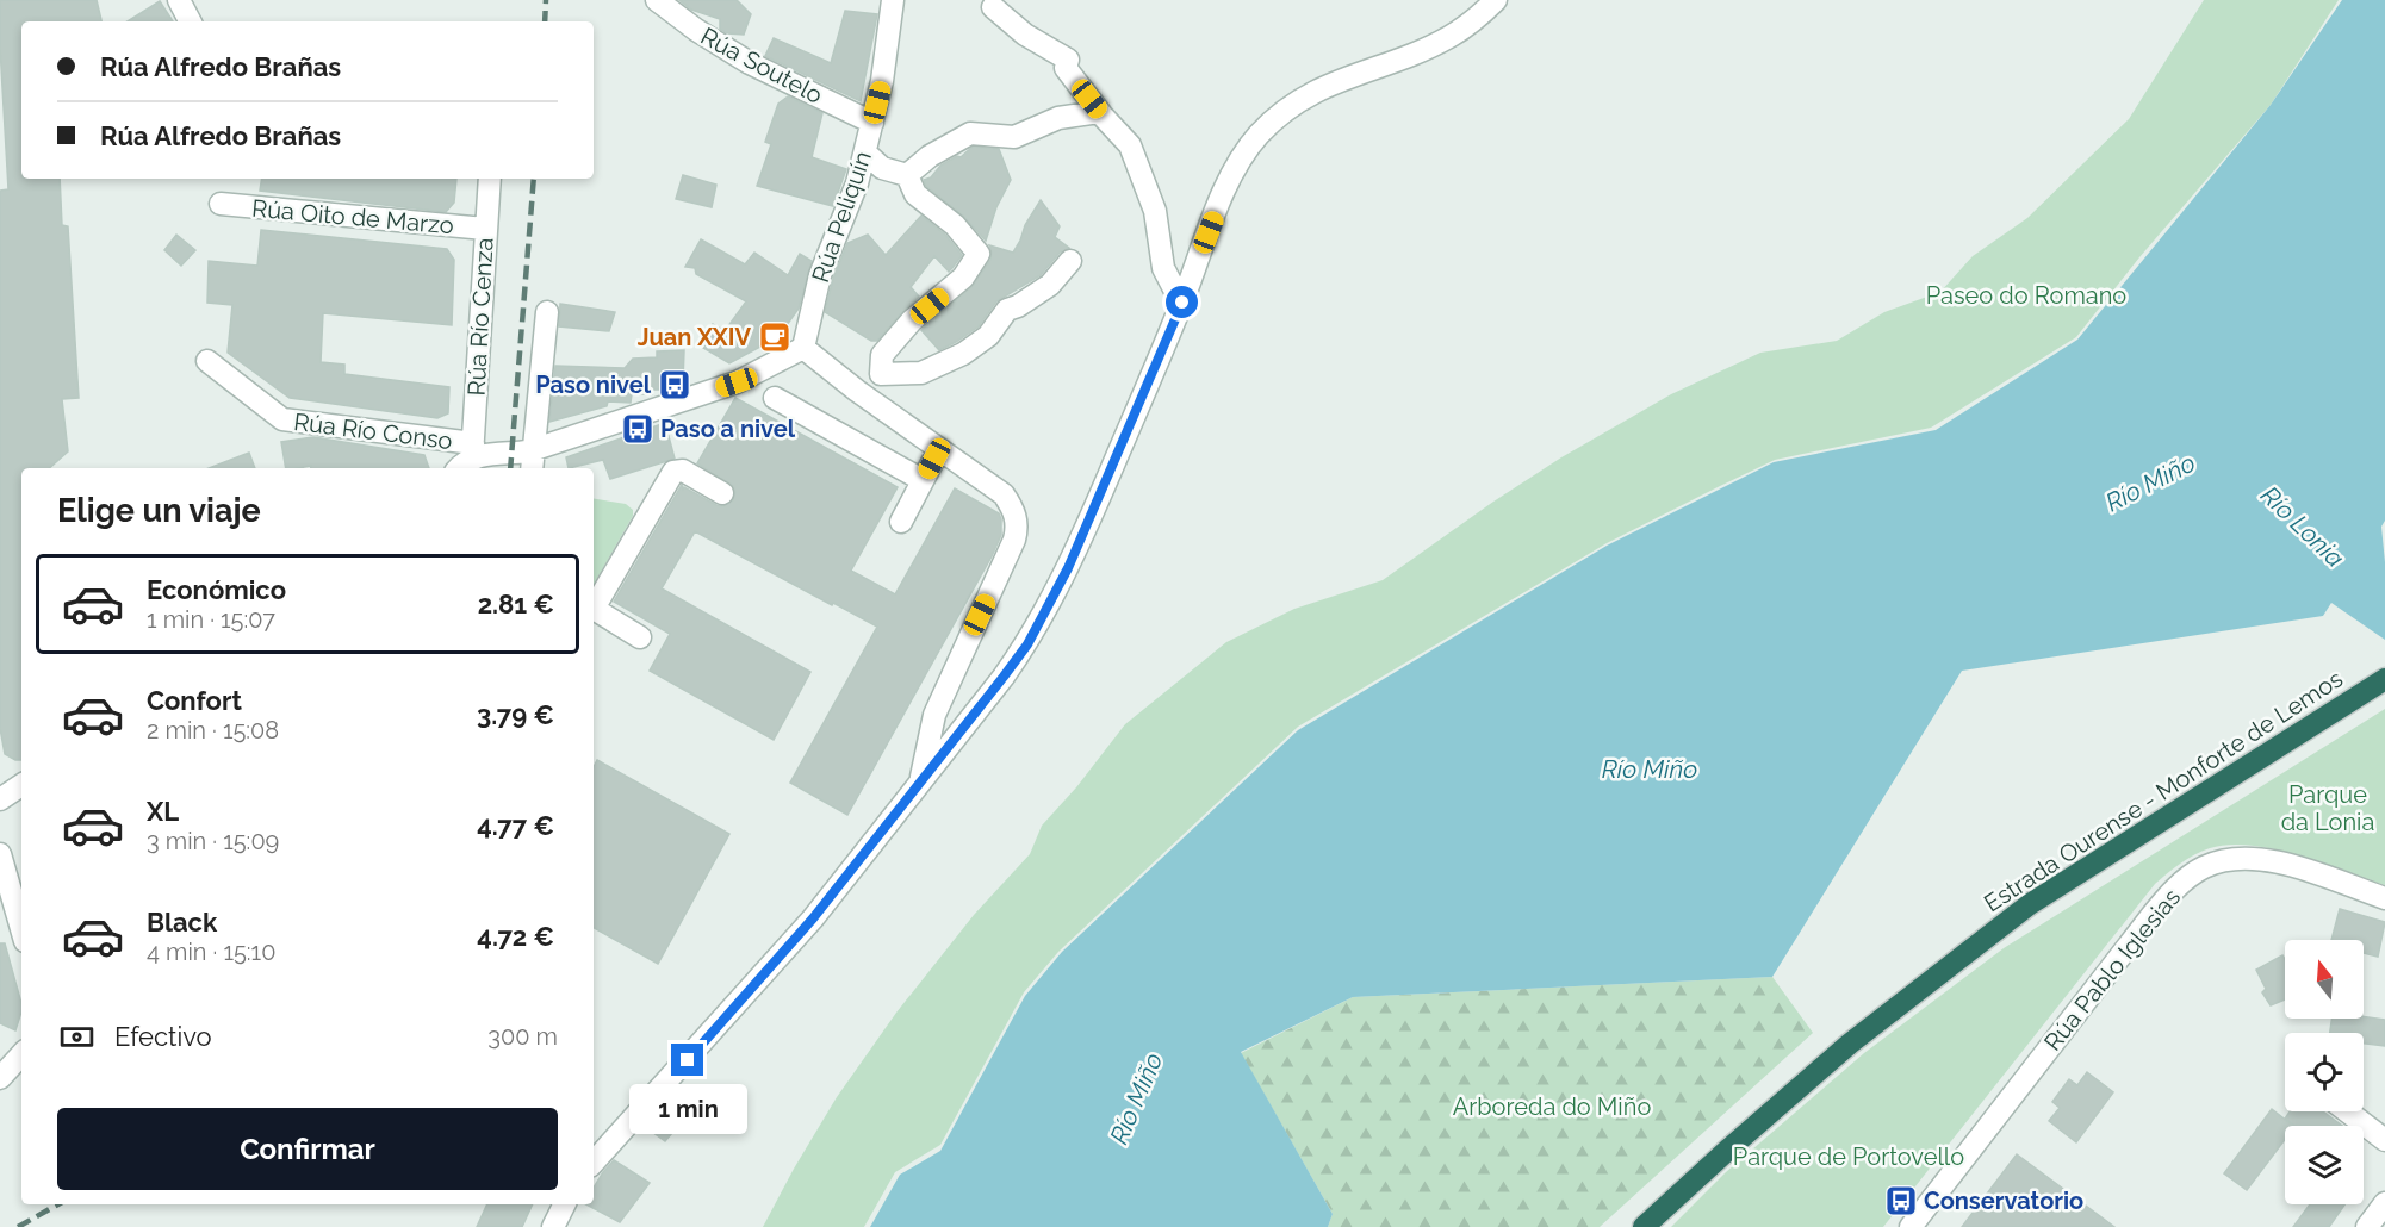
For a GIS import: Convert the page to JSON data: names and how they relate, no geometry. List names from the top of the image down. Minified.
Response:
{"streets":{"highway":["Estrada Ourense - Monforte de Lemos"],"street":["Rúa Soutelo","Rúa Oito de Marzo","Rúa Peliquín","Rúa Río Cenza","Rúa Río Conso","Rúa Pablo Iglesias"]},"crossings":[["Rúa Soutelo","Rúa Peliquín"],["Rúa Oito de Marzo","Rúa Río Cenza"],["Rúa Peliquín","Rúa Río Conso"],["Rúa Río Cenza","Rúa Río Conso"]],"water":["Río Miño","Río Lonia"],"parks":["Paseo do Romano","Parque da Lonia","Arboreda do Miño","Parque de Portovello"],"places":{"cafe":["Juan XXIV"],"bus stop":["Paso nivel","Paso a nivel","Conservatorio"]},"north":"top","page":{"banner":["Rúa Alfredo Brañas","Rúa Alfredo Brañas"],"heading":"Elige un viaje","list":[{"name":"Económico","note":"1 min · 15:07","value":"2.81 €"},{"name":"Confort","note":"2 min · 15:08","value":"3.79 €"},{"name":"XL","note":"3 min · 15:09","value":"4.77 €"},{"name":"Black","note":"4 min · 15:10","value":"4.72 €"}],"pay":["Efectivo","300 m"],"bubble":"1 min","buttons":"Confirmar"}}
